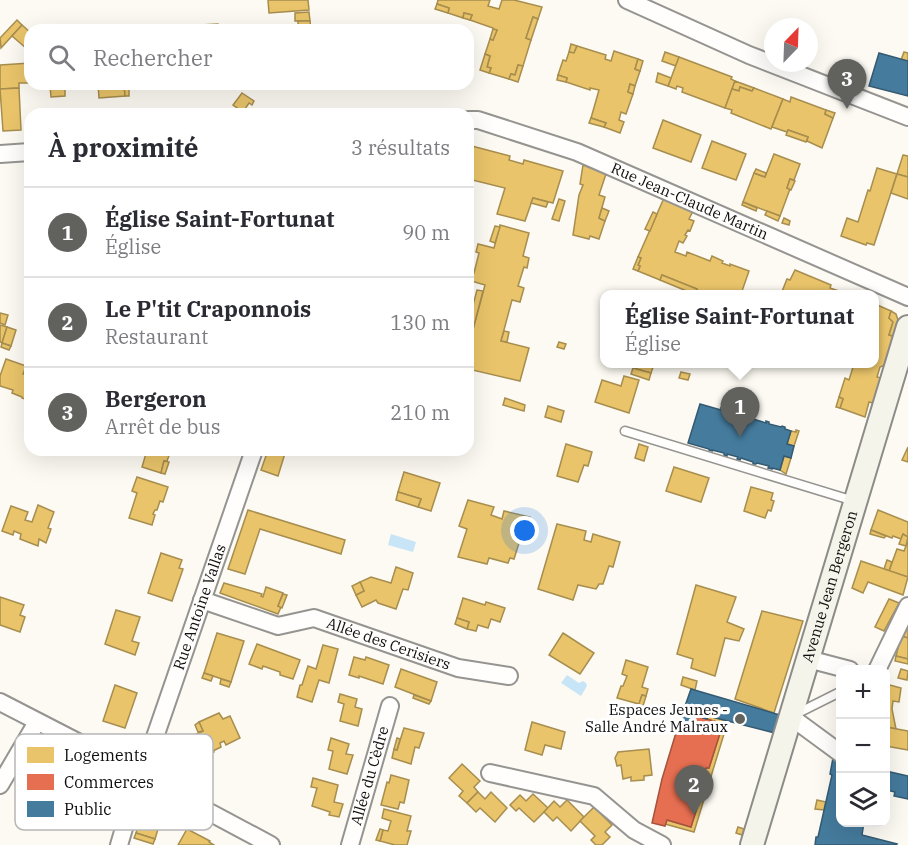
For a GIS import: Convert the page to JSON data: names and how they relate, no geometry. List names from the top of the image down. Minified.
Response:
{"streets":{"street":["Rue Jean-Claude Martin","Avenue Jean Bergeron","Rue Antoine Vallas","Allée des Cerisiers","Allée du Cèdre"]},"crossings":[["Rue Antoine Vallas","Allée des Cerisiers"]],"places":["Espaces Jeunes - Salle André Malraux"],"legend":["Logements","Commerces","Public"],"north":"top right","page":{"search":"Rechercher","pins":["3","1","2"],"heading":["À proximité","3 résultats"],"list":[{"mark":"1","name":"Église Saint-Fortunat","note":"Église","value":"90 m"},{"mark":"2","name":"Le P'tit Craponnois","note":"Restaurant","value":"130 m"},{"mark":"3","name":"Bergeron","note":"Arrêt de bus","value":"210 m"}],"popup":["Église Saint-Fortunat","Église"],"map_buttons":["+","−"]}}
